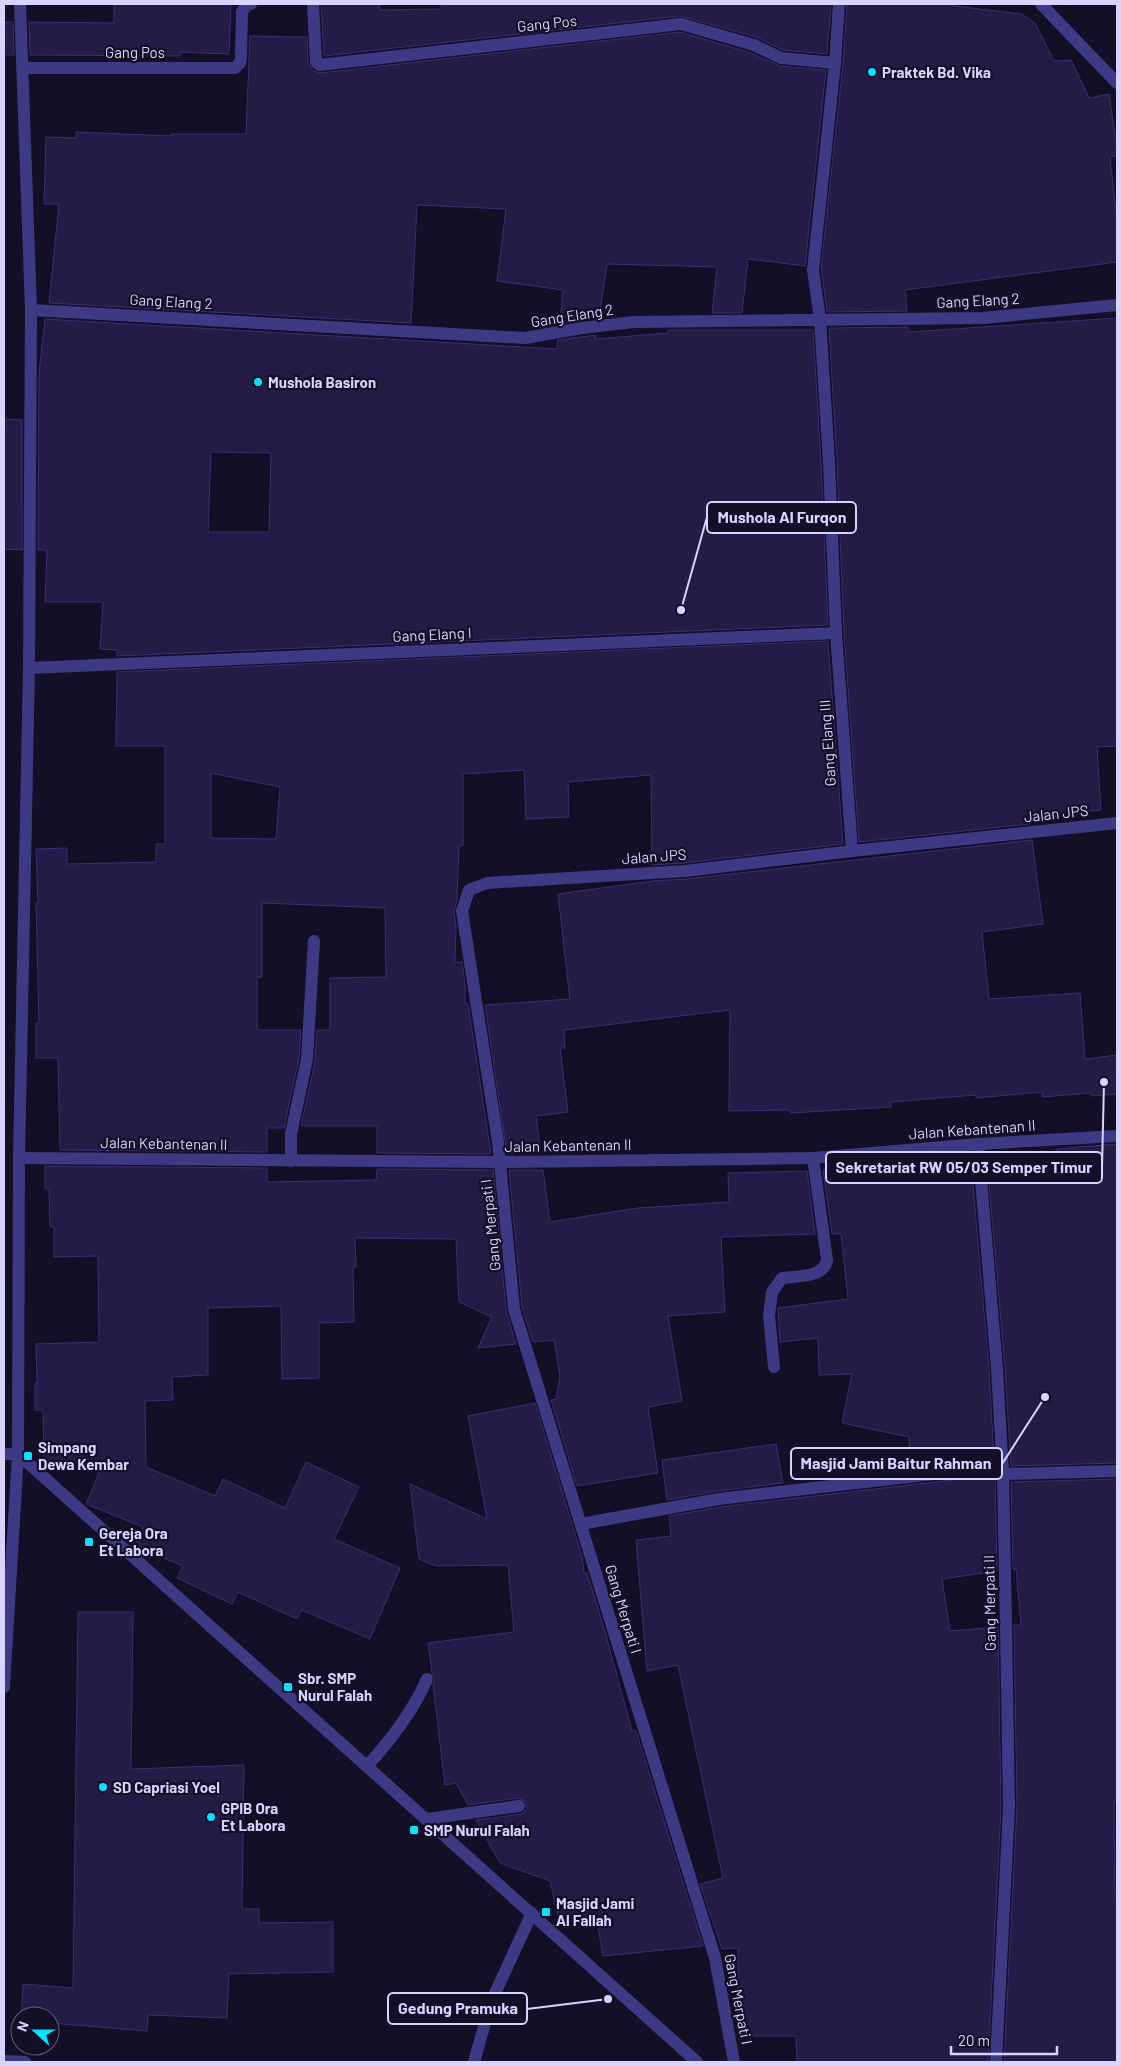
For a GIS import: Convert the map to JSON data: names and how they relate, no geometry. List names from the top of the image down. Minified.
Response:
{"streets":{"street":["Gang Pos","Gang Elang 2","Gang Elang I","Gang Elang III","Jalan JPS","Jalan Kebantenan II","Gang Merpati I","Gang Merpati II"]},"crossings":[["Gang Pos","Gang Elang III"],["Gang Elang 2","Gang Elang III"],["Gang Elang I","Gang Elang III"],["Gang Elang III","Jalan JPS"],["Jalan JPS","Jalan Kebantenan II"],["Jalan JPS","Gang Merpati I"],["Jalan Kebantenan II","Gang Merpati I"],["Jalan Kebantenan II","Gang Merpati II"]],"places":{"other":["Praktek Bd. Vika","Mushola Basiron","Mushola Al Furqon","Sekretariat RW 05/03 Semper Timur","Masjid Jami Baitur Rahman","SD Capriasi Yoel","GPIB Ora Et Labora","Gedung Pramuka"],"transit":["Simpang Dewa Kembar","Gereja Ora Et Labora","Sbr. SMP Nurul Falah","SMP Nurul Falah","Masjid Jami Al Fallah"]},"scale_bar":"20 m","north":"left"}
